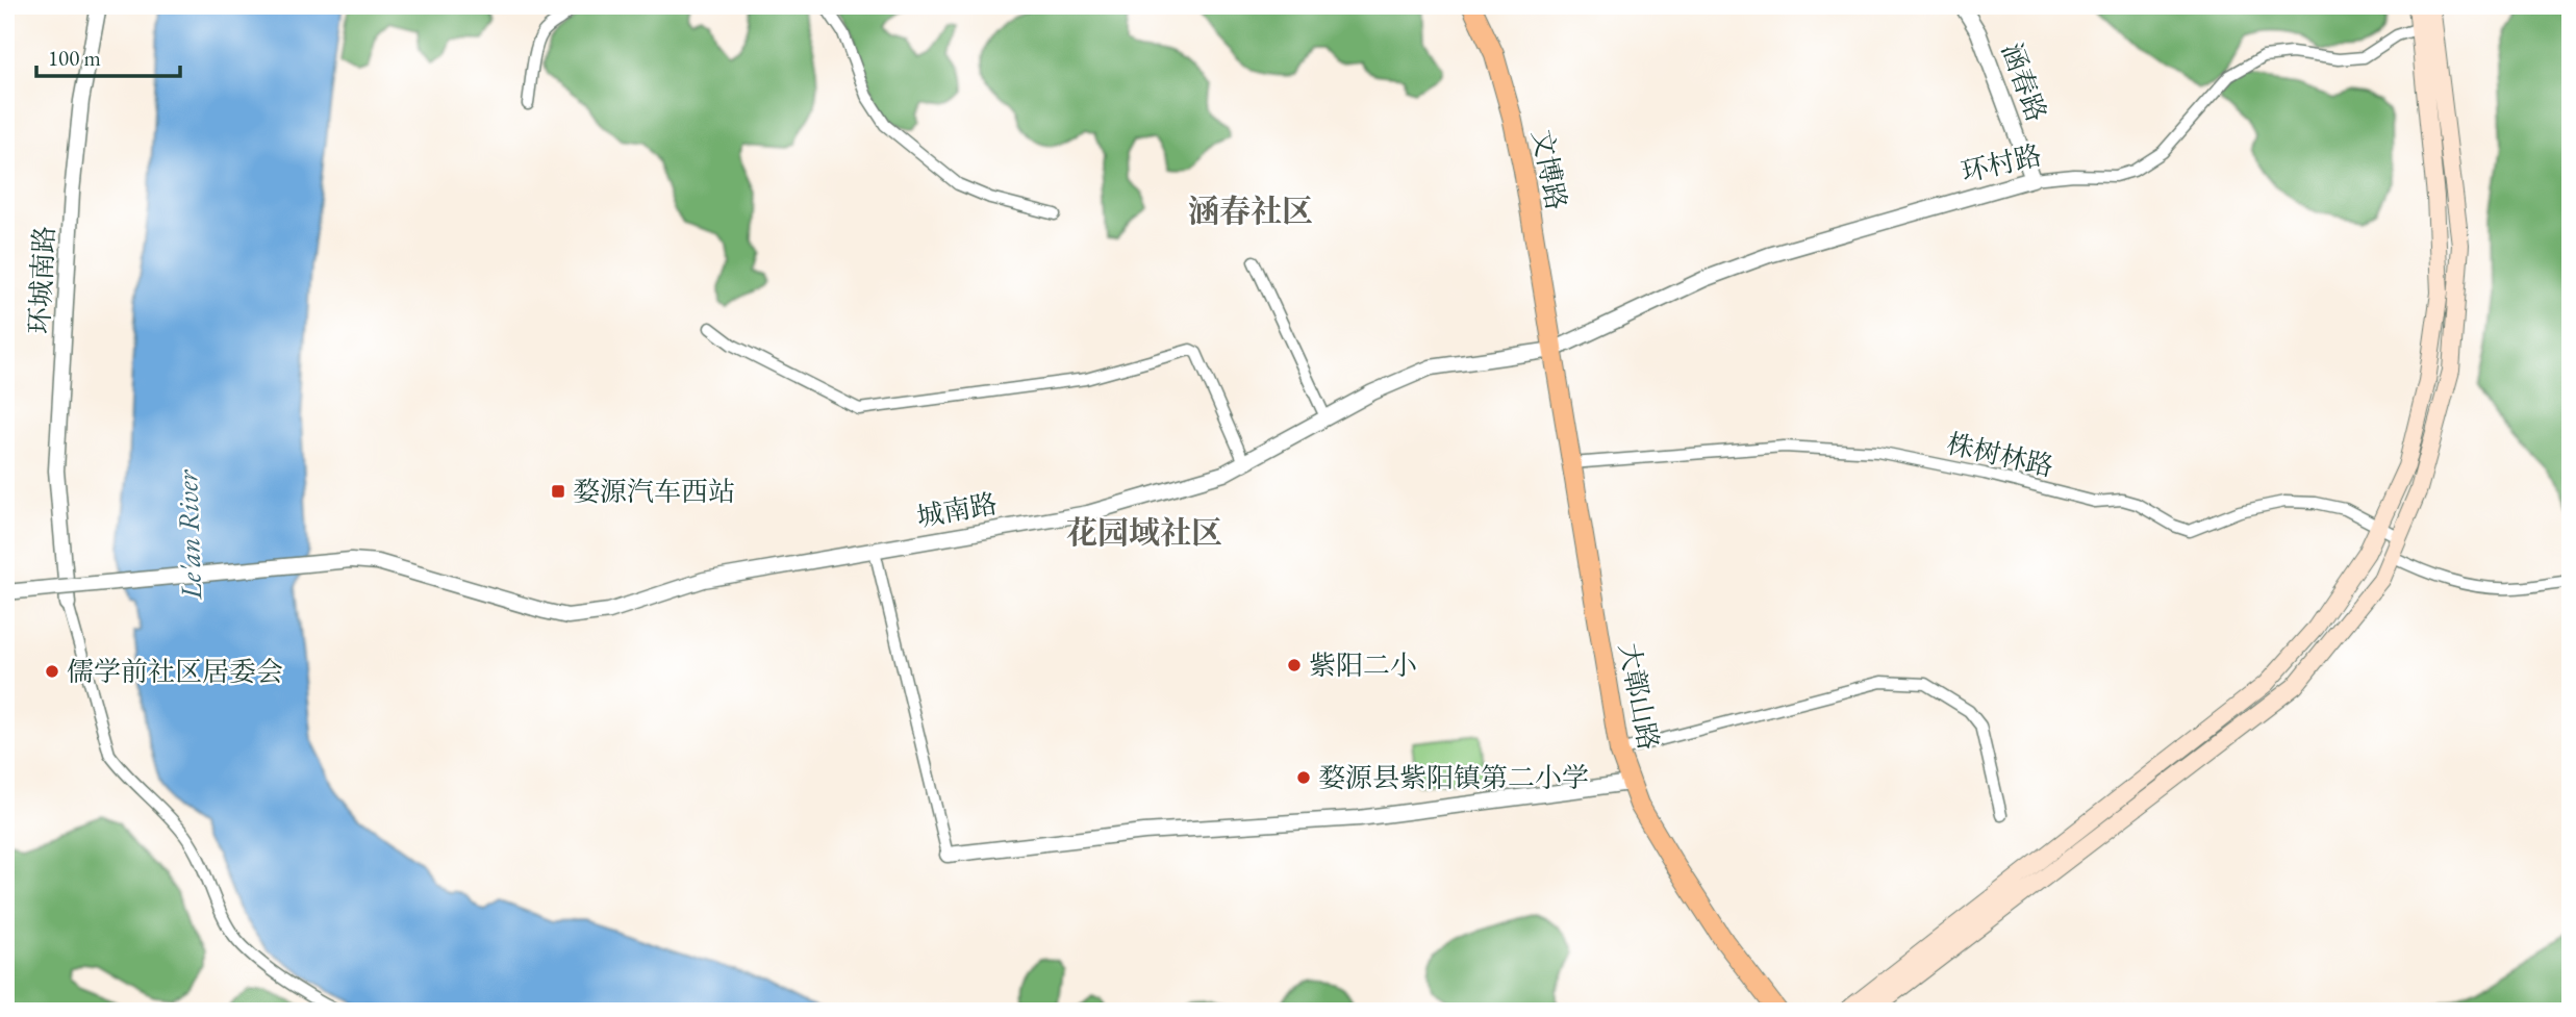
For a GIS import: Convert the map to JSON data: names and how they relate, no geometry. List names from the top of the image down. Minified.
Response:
{"streets":{"main road":["文博路","大鄣山路"],"street":["涵春路","环村路","环城南路","株树林路","城南路"]},"crossings":[["涵春路","环村路"],["环村路","文博路"],["环村路","城南路"],["环村路","大鄣山路"],["文博路","城南路"],["文博路","大鄣山路"],["株树林路","大鄣山路"],["城南路","大鄣山路"]],"districts":["涵春社区","花园域社区"],"water":["Le'an River"],"places":{"transit":["婺源汽车西站"],"other":["紫阳二小","儒学前社区居委会","婺源县紫阳镇第二小学"]},"scale_bar":"100 m"}
